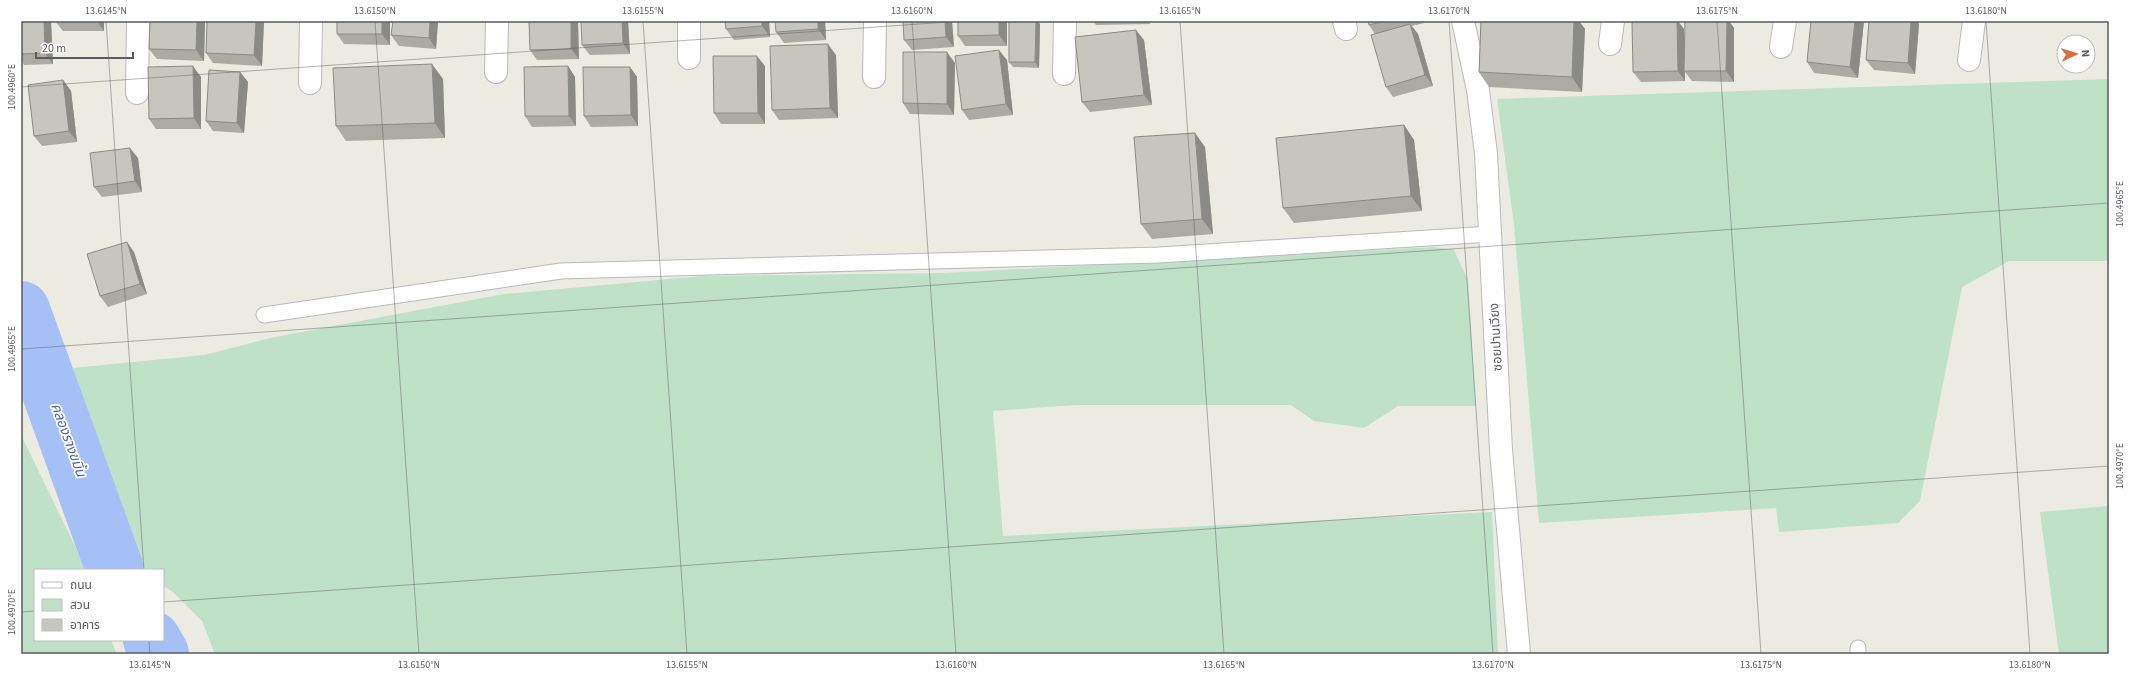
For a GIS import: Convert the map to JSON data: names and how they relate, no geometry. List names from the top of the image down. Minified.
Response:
{"streets":{"street":["ซอยปานเวียง"]},"water":["คลองรางขมิ้น"],"legend":["ถนน","สวน","อาคาร"],"scale_bar":"20 m","north":"right","coordinates":["13.6145°N","13.6150°N","13.6155°N","13.6160°N","13.6165°N","13.6170°N","13.6175°N","13.6180°N","100.4960°E","100.4965°E","100.4970°E"]}
